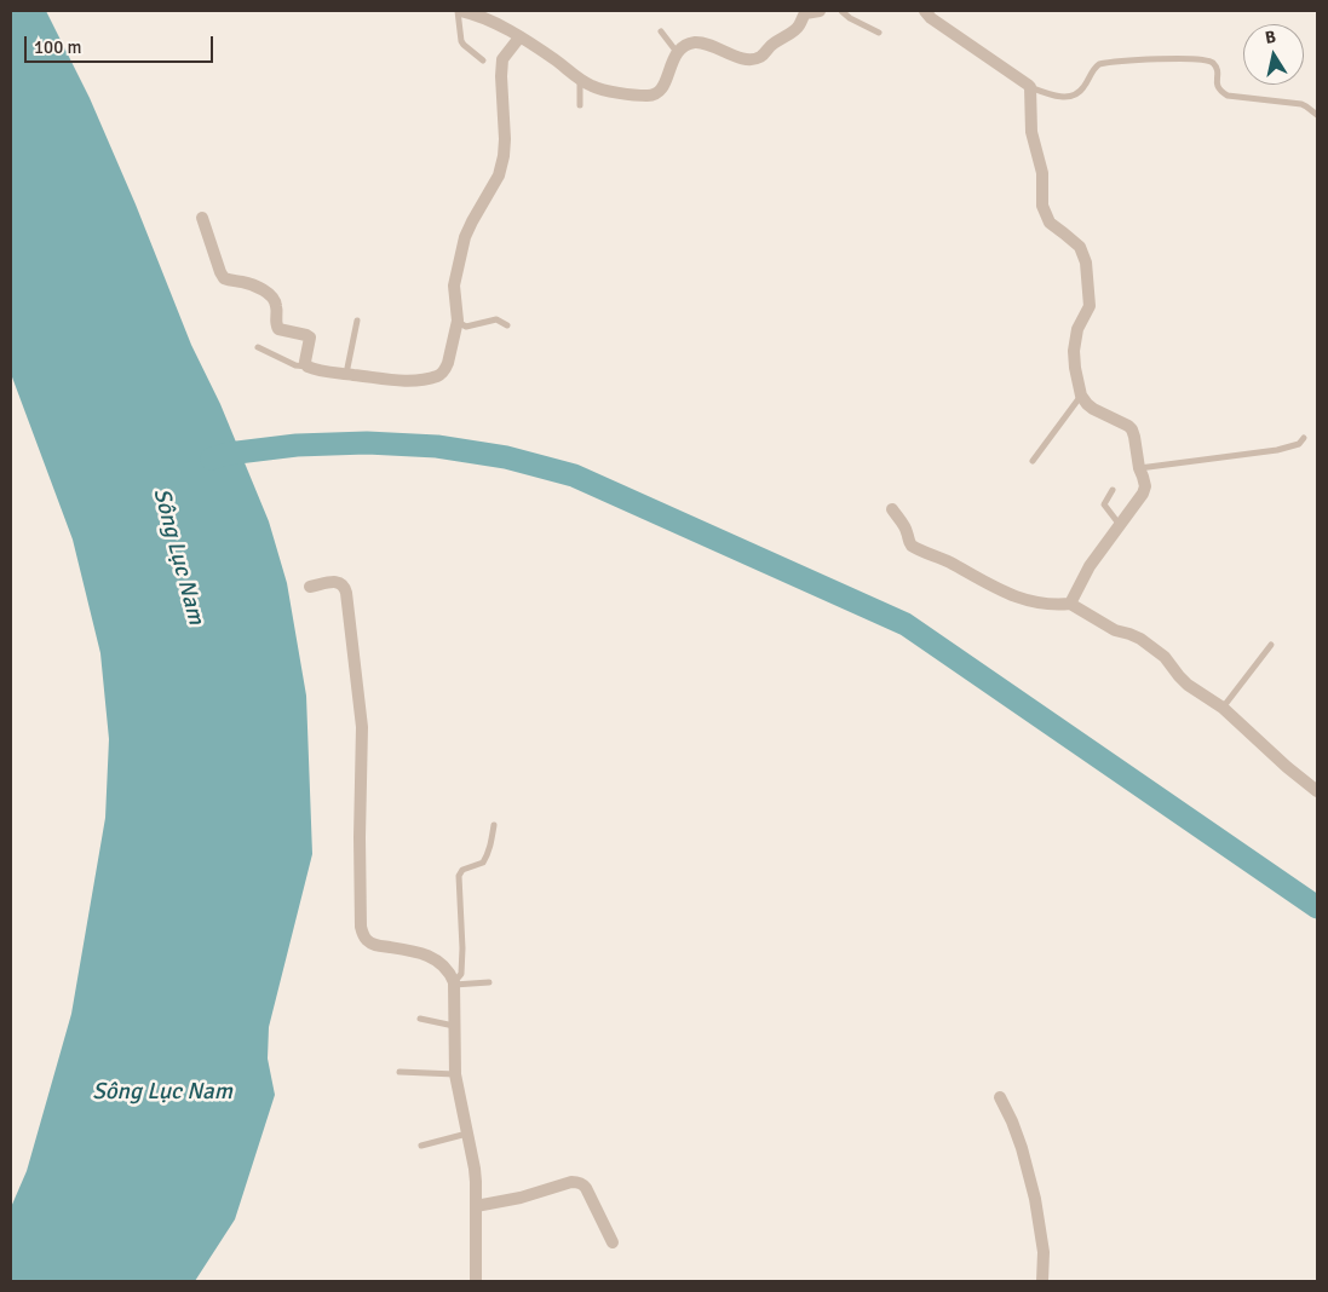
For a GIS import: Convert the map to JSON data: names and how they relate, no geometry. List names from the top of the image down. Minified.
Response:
{"water":["Sông Lục Nam"],"scale_bar":"100 m","north":"top"}
